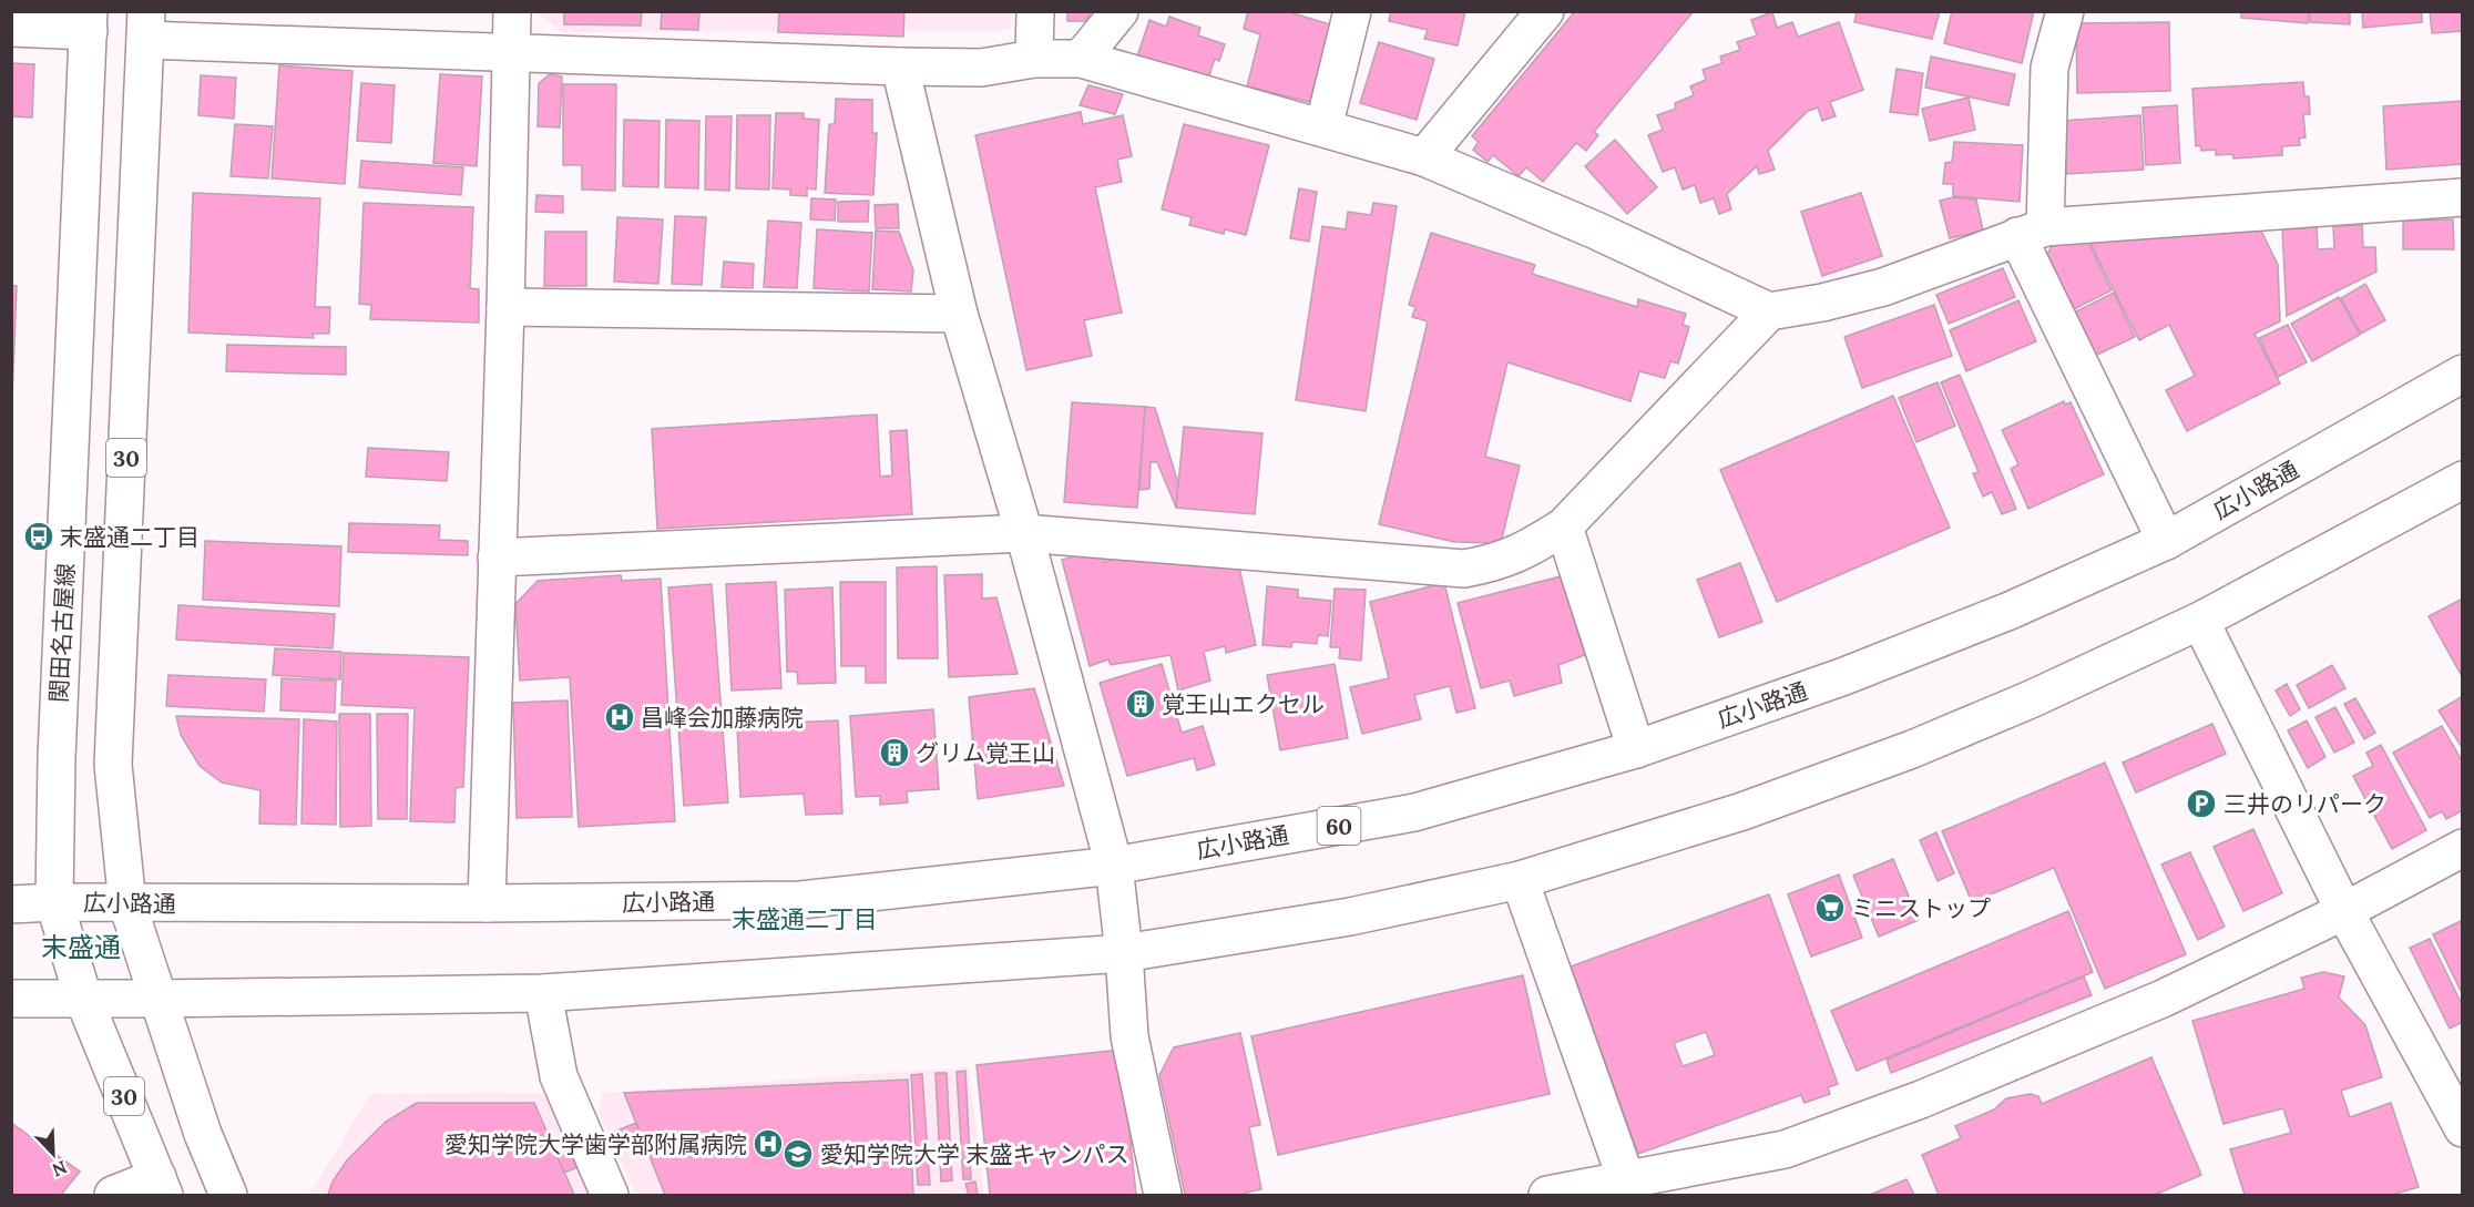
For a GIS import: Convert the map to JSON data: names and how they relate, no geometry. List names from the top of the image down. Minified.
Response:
{"streets":{"street":["30","広小路通","関田名古屋線","60"]},"crossings":[["30","広小路通"],["広小路通","関田名古屋線"]],"districts":["末盛通二丁目","末盛通"],"places":{"bus stop":["末盛通二丁目"],"building":["覚王山エクセル","グリム覚王山"],"hospital":["昌峰会加藤病院","愛知学院大学歯学部附属病院"],"parking":["三井のリパーク"],"supermarket":["ミニストップ"],"school or university":["愛知学院大学 末盛キャンパス"]},"north":"bottom right"}
